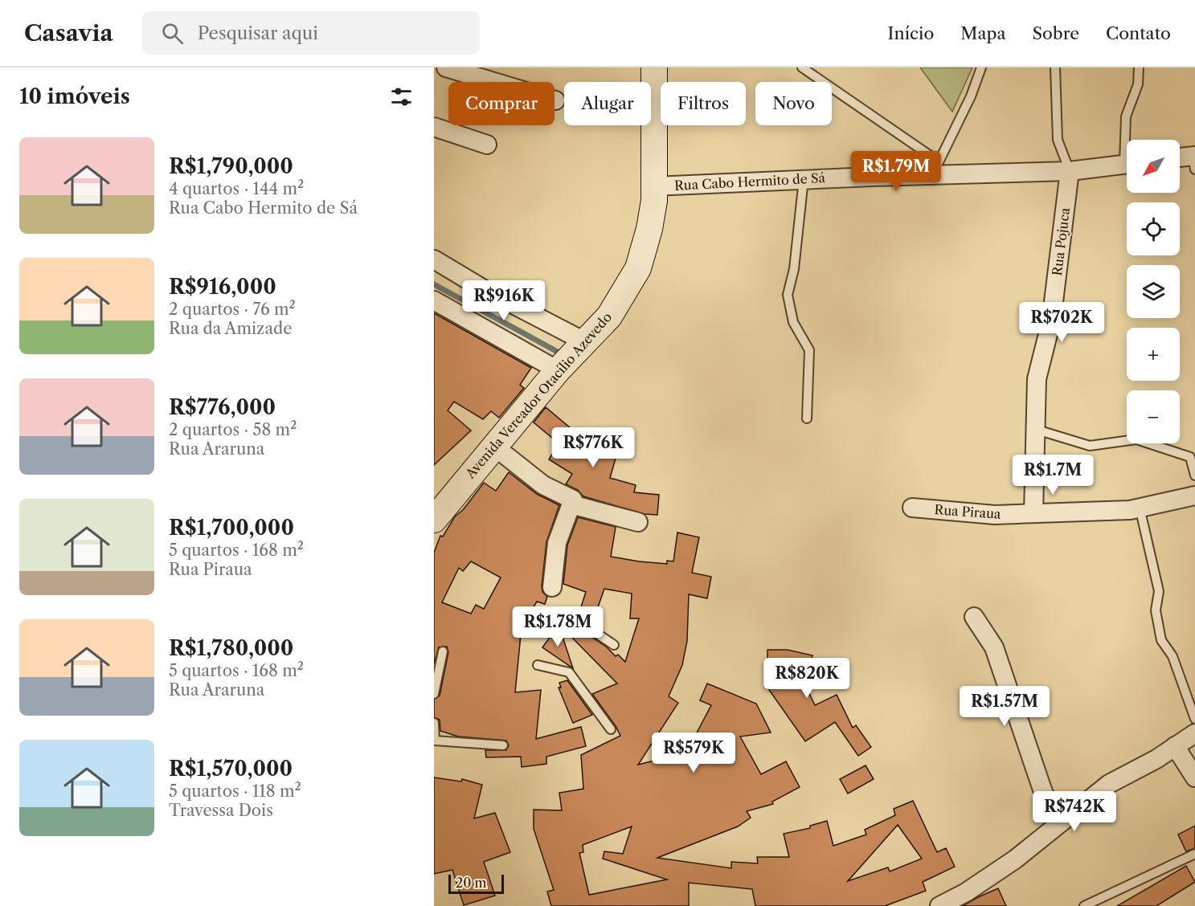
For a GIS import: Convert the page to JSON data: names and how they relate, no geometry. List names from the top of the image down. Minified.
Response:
{"streets":{"main road":["Avenida Vereador Otacílio Azevedo"],"street":["Rua Cabo Hermito de Sá","Rua Pojuca","Rua Piraua"]},"crossings":[["Rua Cabo Hermito de Sá","Rua Pojuca"],["Rua Cabo Hermito de Sá","Avenida Vereador Otacílio Azevedo"],["Rua Pojuca","Rua Piraua"]],"scale_bar":"20 m","north":"bottom left","page":{"header":"Casavia","search":"Pesquisar aqui","nav":["Início","Mapa","Sobre","Contato"],"heading":"10 imóveis","chip":["Comprar","Alugar","Filtros","Novo"],"list":[{"name":"R$1,790,000","note":"4 quartos · 144 m² · Rua Cabo Hermito de Sá"},{"name":"R$916,000","note":"2 quartos · 76 m² · Rua da Amizade"},{"name":"R$776,000","note":"2 quartos · 58 m² · Rua Araruna"},{"name":"R$1,700,000","note":"5 quartos · 168 m² · Rua Piraua"},{"name":"R$1,780,000","note":"5 quartos · 168 m² · Rua Araruna"},{"name":"R$1,570,000","note":"5 quartos · 118 m² · Travessa Dois"}],"map_buttons":["+","−"],"price":["R$1.79M","R$916K","R$702K","R$776K","R$1.7M","R$1.78M","R$820K","R$1.57M","R$579K","R$742K"],"scale":"20 m"}}
